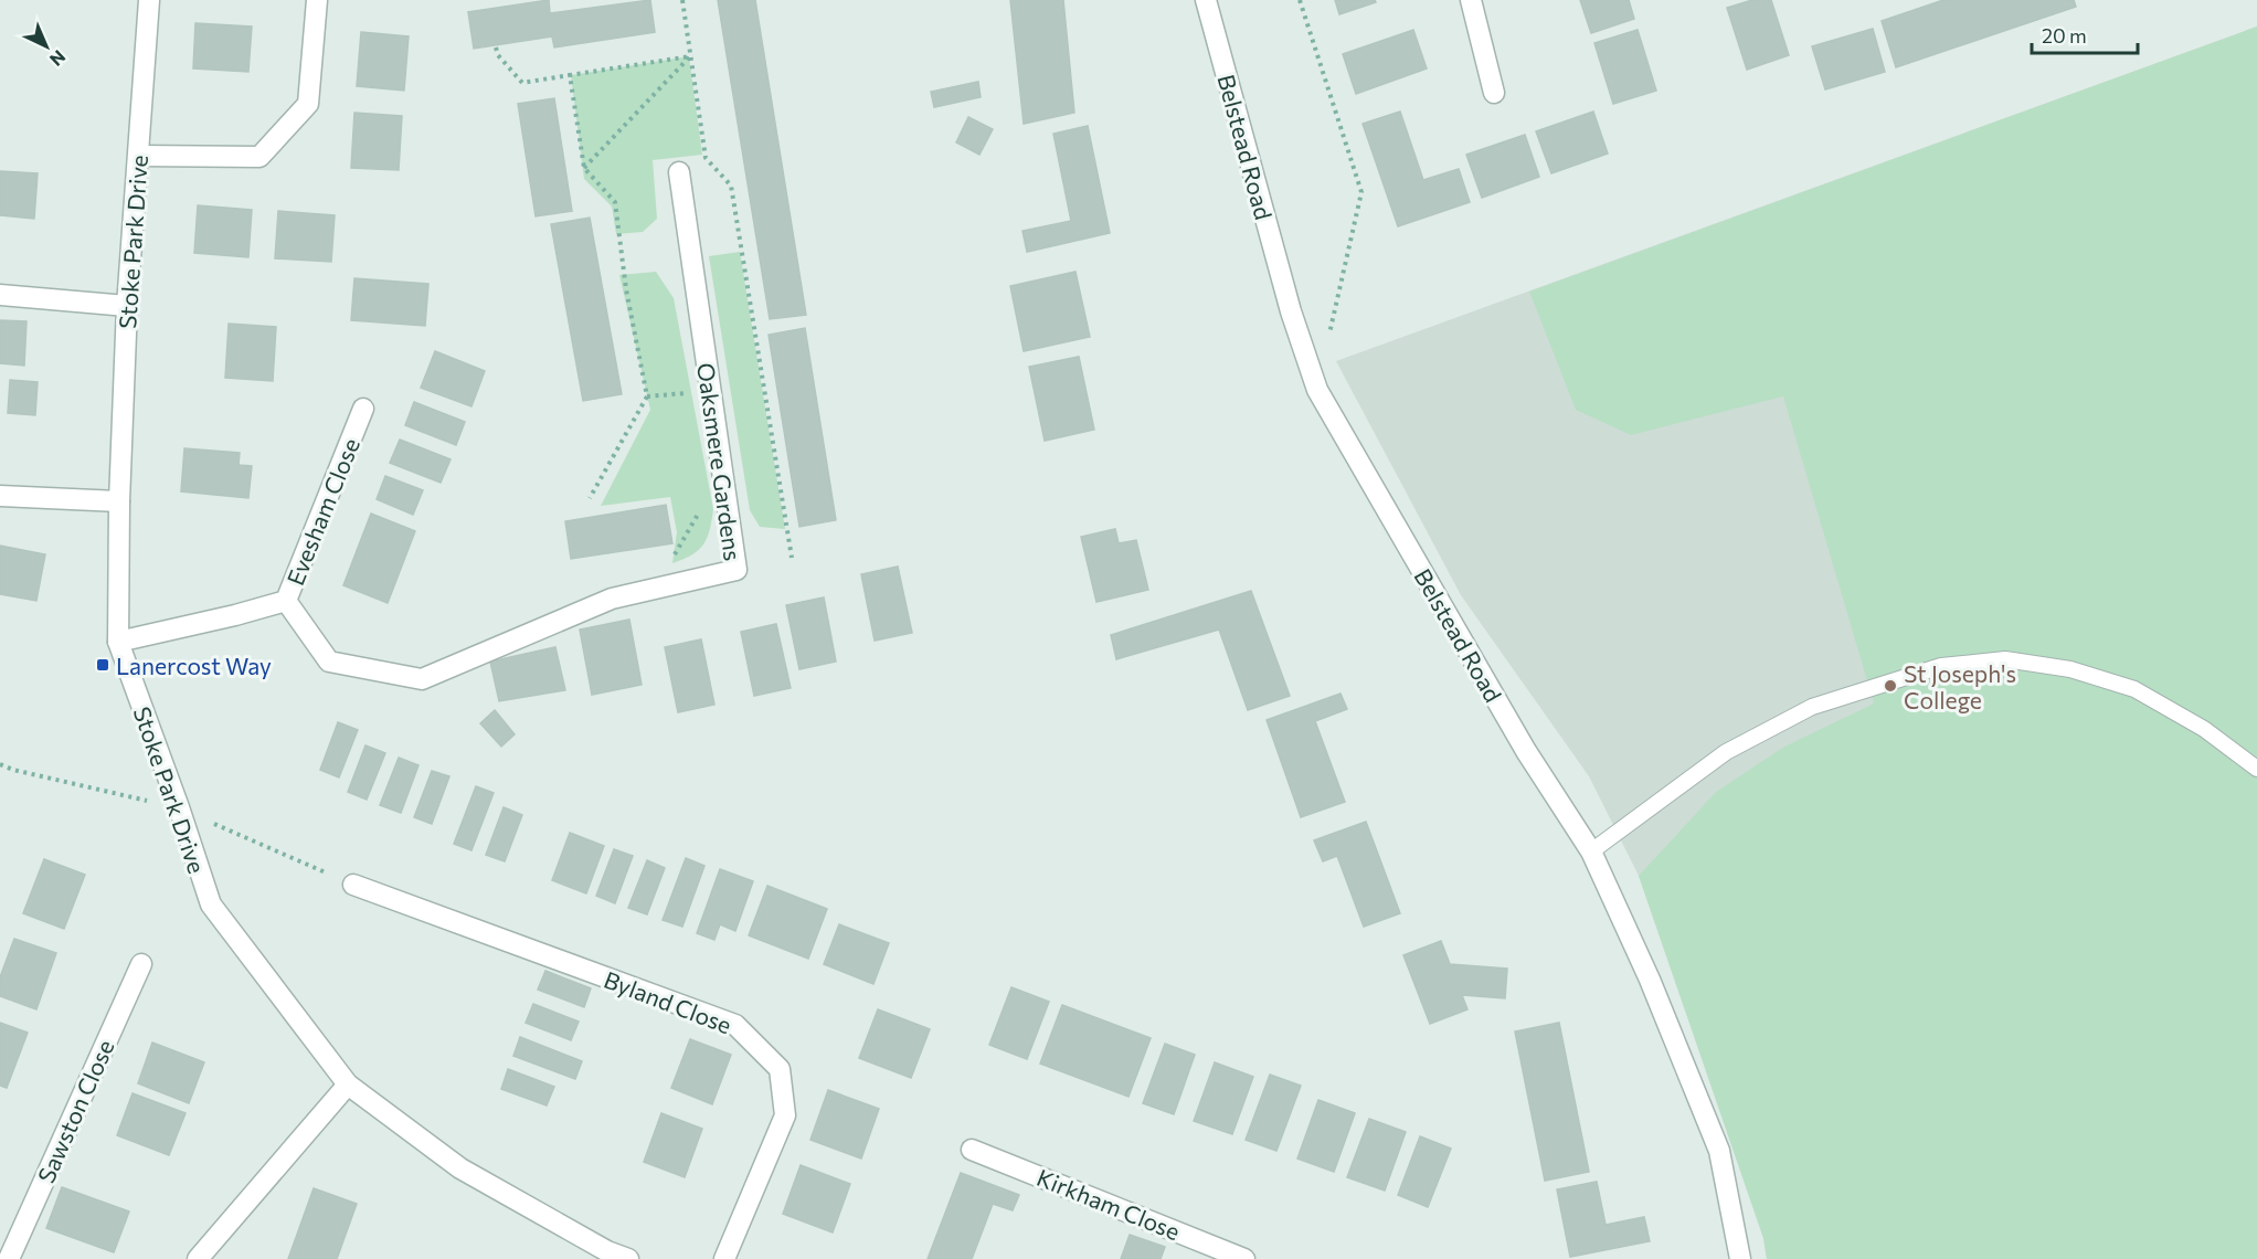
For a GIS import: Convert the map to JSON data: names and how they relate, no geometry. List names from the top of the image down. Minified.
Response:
{"streets":{"street":["Belstead Road","Stoke Park Drive","Oaksmere Gardens","Evesham Close","Byland Close","Sawston Close","Kirkham Close"]},"crossings":[["Stoke Park Drive","Evesham Close"],["Oaksmere Gardens","Evesham Close"]],"places":{"transit":["Lanercost Way"],"other":["St Joseph's College"]},"scale_bar":"20 m","north":"bottom right"}
